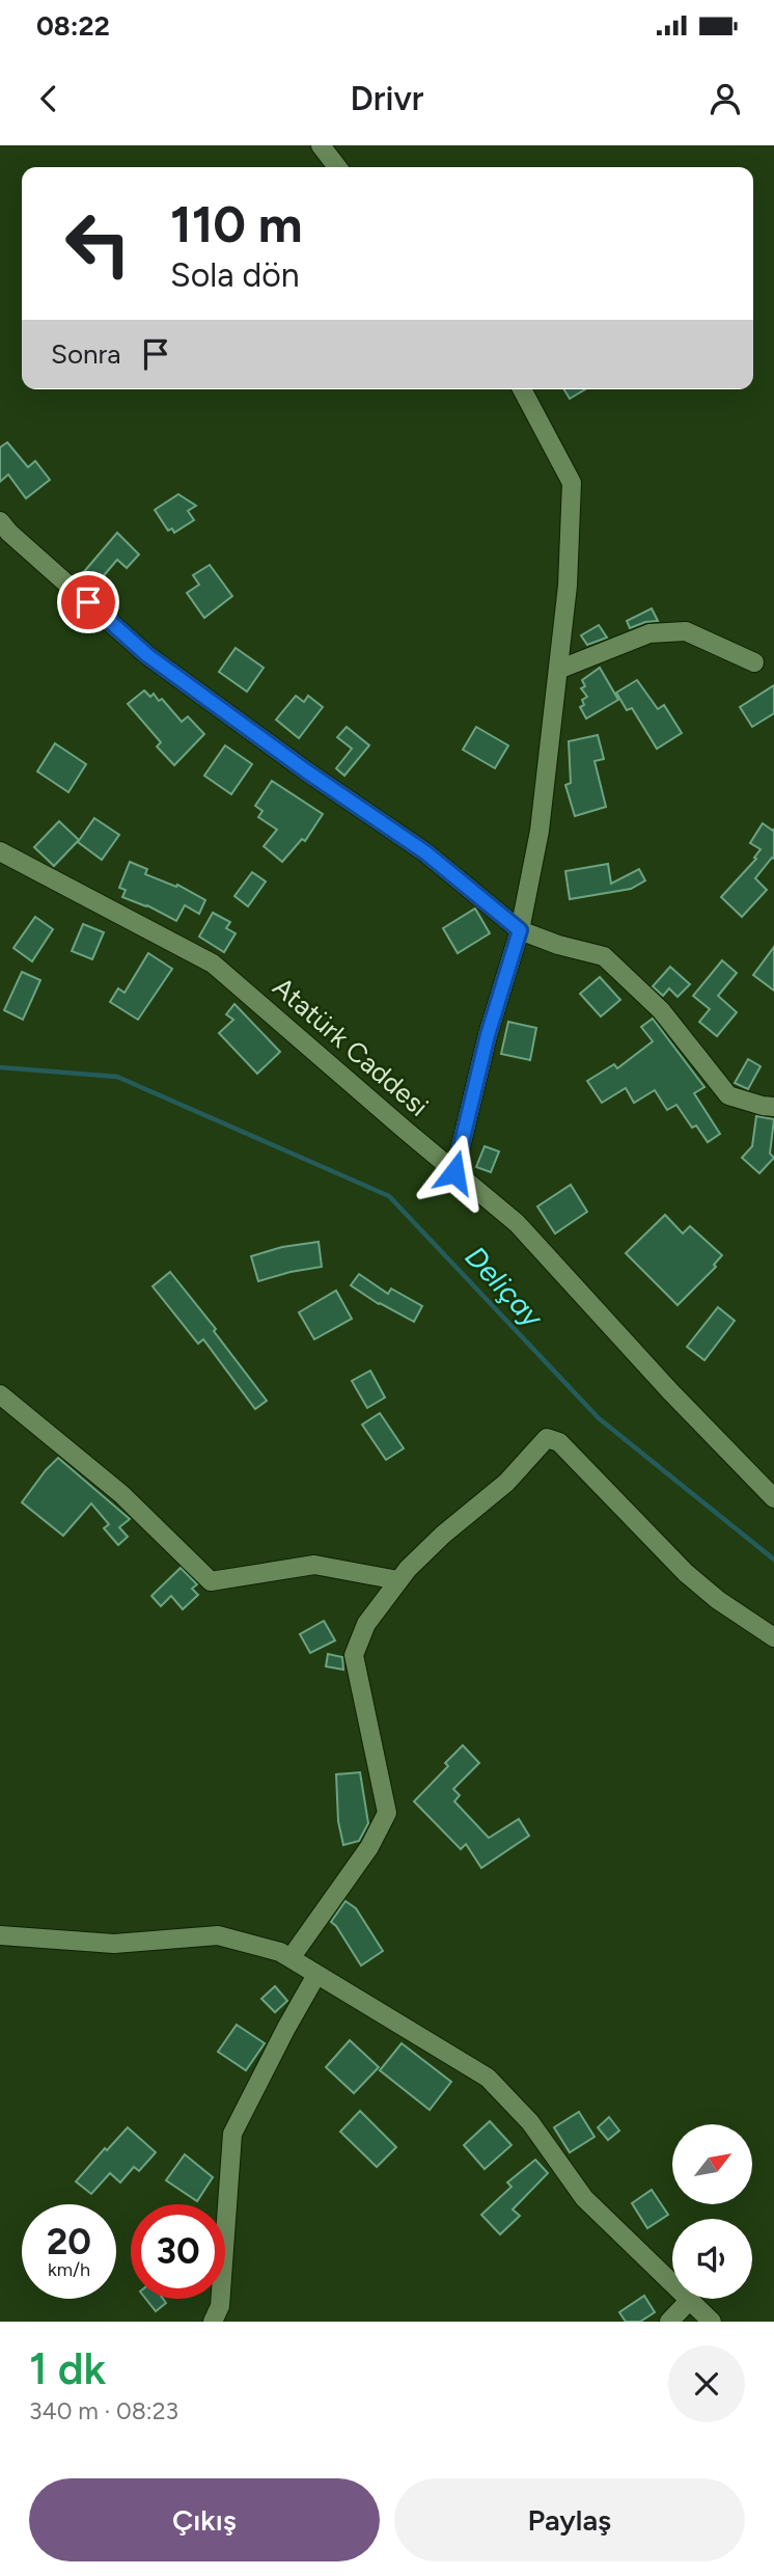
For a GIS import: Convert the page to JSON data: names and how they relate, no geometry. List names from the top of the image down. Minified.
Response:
{"streets":{"street":["Atatürk Caddesi"]},"water":["Deliçay"],"north":"top right","page":{"status":"08:22","header":"Drivr","turn":["110 m","Sola dön"],"then":"Sonra","speed":"20 km/h","limit":"30","heading":["1 dk","340 m · 08:23"],"buttons":["Çıkış","Paylaş"]}}
